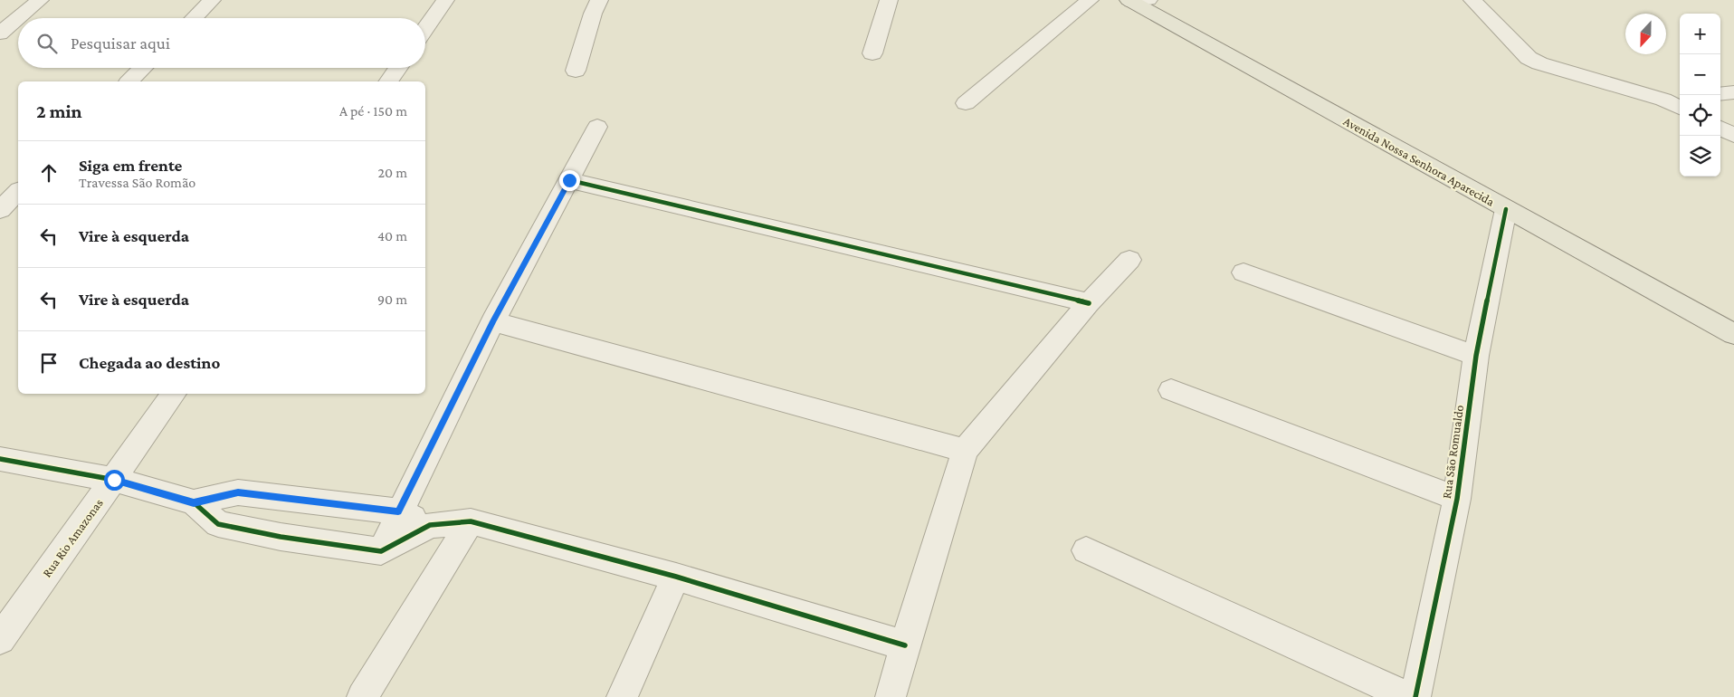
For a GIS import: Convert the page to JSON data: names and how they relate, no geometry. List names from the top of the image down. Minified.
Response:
{"streets":{"main road":["Avenida Nossa Senhora Aparecida"],"street":["Rua São Romualdo","Rua Rio Amazonas"]},"crossings":[["Avenida Nossa Senhora Aparecida","Rua São Romualdo"]],"north":"bottom","page":{"map_buttons":["+","−"],"search":"Pesquisar aqui","heading":["2 min","A pé · 150 m"],"list":[["Siga em frente","Travessa São Romão","20 m"],["Vire à esquerda","40 m"],["Vire à esquerda","90 m"],"Chegada ao destino"]}}
